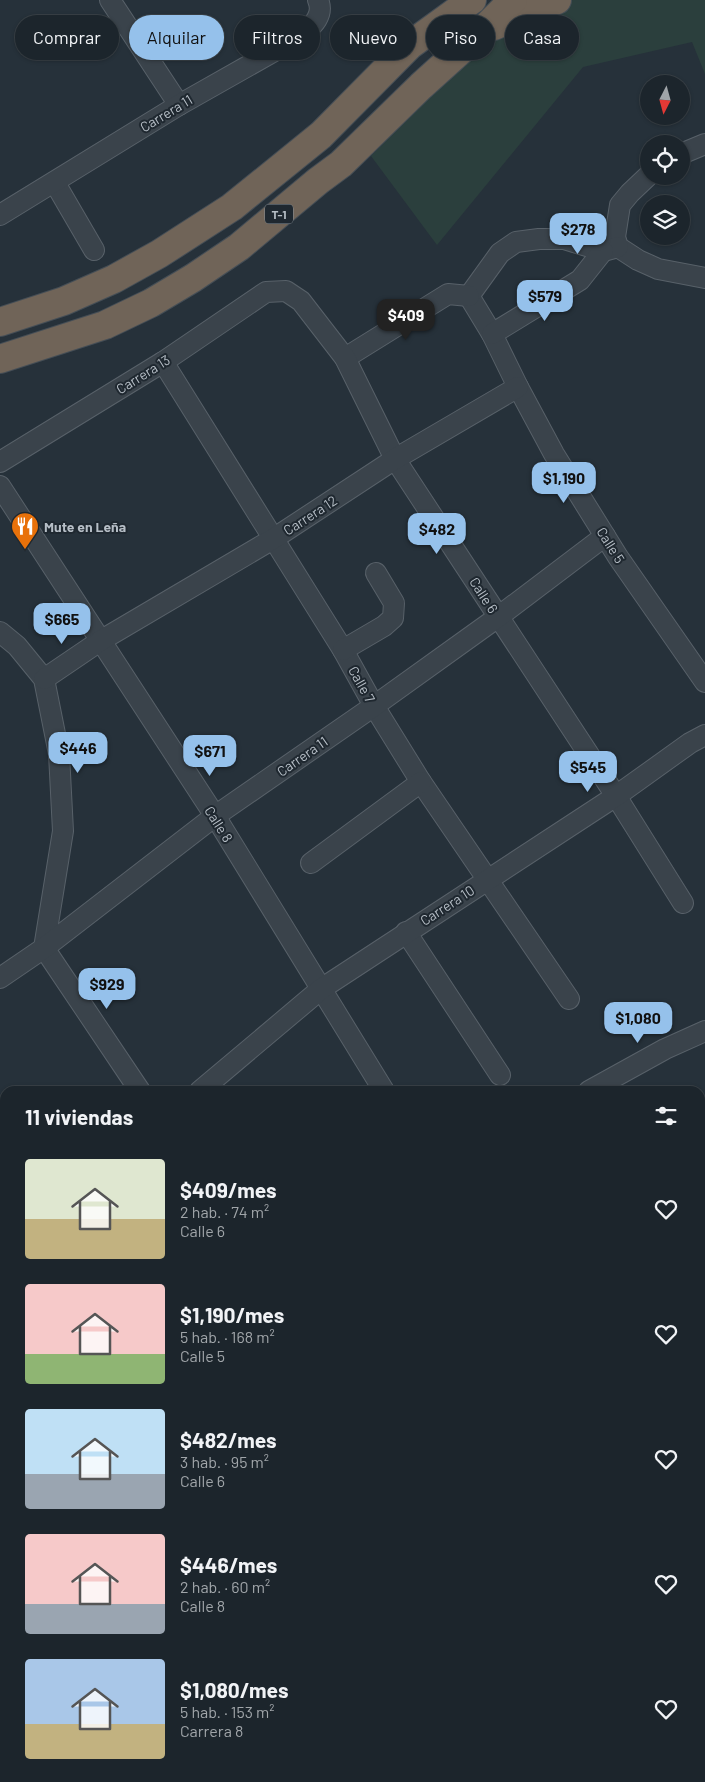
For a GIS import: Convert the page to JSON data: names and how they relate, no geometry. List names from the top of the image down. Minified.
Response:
{"streets":{"highway":["T-1"],"street":["Carrera 11","Carrera 13","Carrera 12","Calle 5","Calle 6","Calle 7","Calle 8","Carrera 10"]},"crossings":[["Carrera 11","Calle 5"],["Carrera 11","Calle 6"],["Carrera 11","Calle 7"],["Carrera 11","Calle 8"],["Carrera 13","Calle 6"],["Carrera 13","Calle 7"],["Carrera 12","Calle 5"],["Carrera 12","Calle 6"],["Carrera 12","Calle 7"],["Carrera 12","Calle 8"],["Calle 6","Carrera 10"],["Calle 7","Carrera 10"],["Calle 8","Carrera 10"]],"places":{"restaurant":["Mute en Leña"]},"north":"bottom","page":{"chip":["Comprar","Alquilar","Filtros","Nuevo","Piso","Casa"],"price":["$278","$579","$409","$1,190","$482","$665","$446","$671","$545","$929","$1,080"],"heading":"11 viviendas","list":[{"name":"$409/mes","note":"2 hab. · 74 m² · Calle 6"},{"name":"$1,190/mes","note":"5 hab. · 168 m² · Calle 5"},{"name":"$482/mes","note":"3 hab. · 95 m² · Calle 6"},{"name":"$446/mes","note":"2 hab. · 60 m² · Calle 8"},{"name":"$1,080/mes","note":"5 hab. · 153 m² · Carrera 8"}]}}
